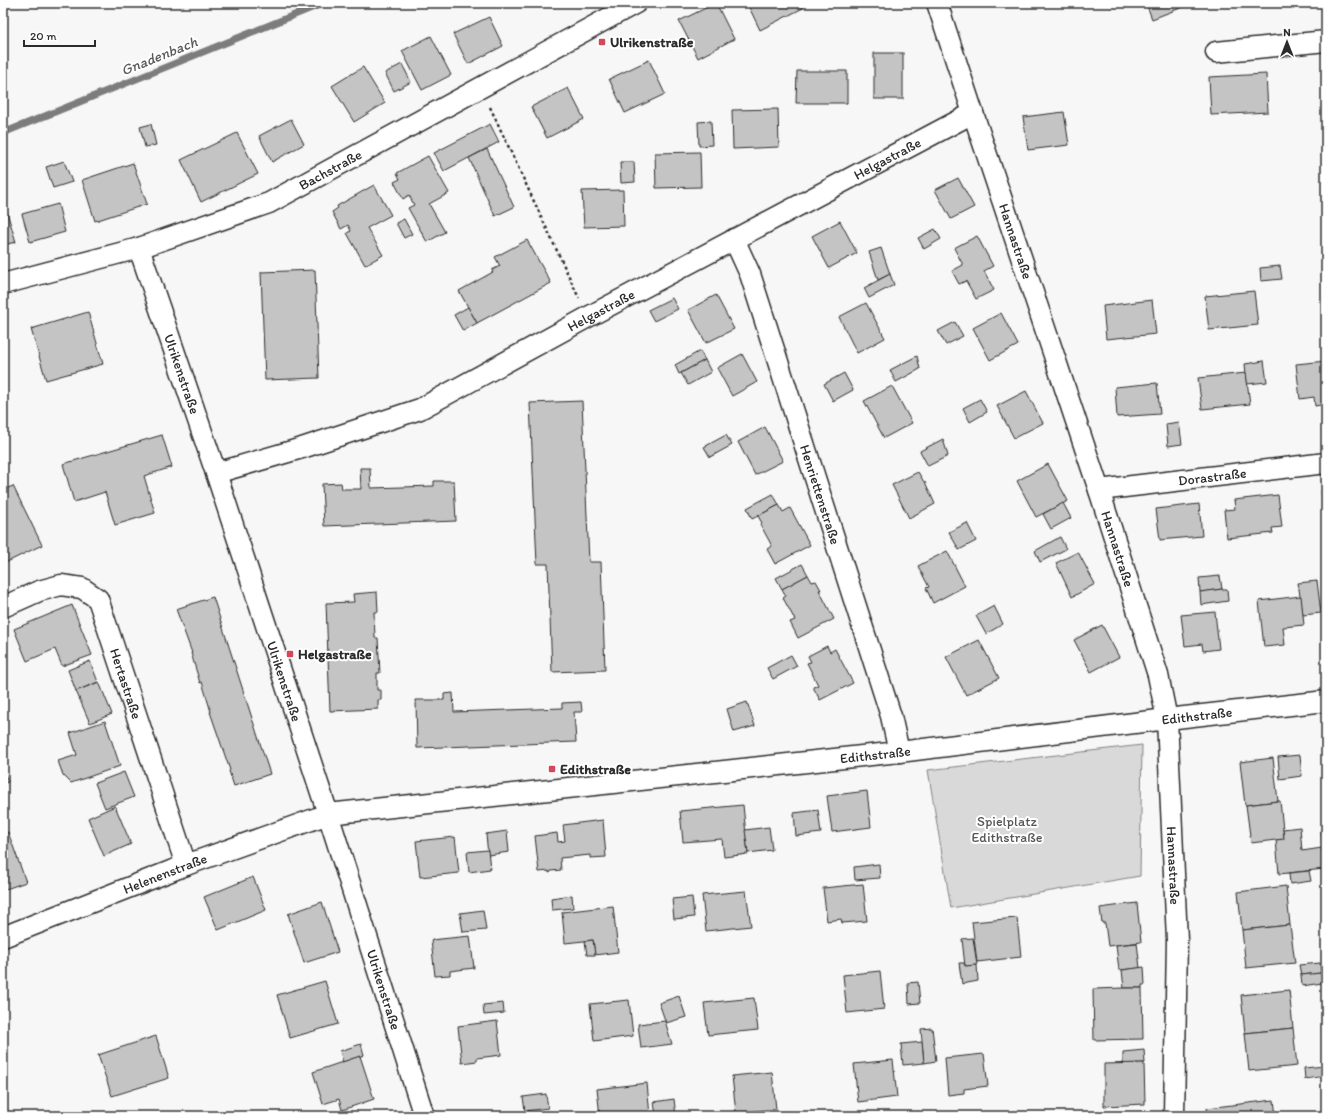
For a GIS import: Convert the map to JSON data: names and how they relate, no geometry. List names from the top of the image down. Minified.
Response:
{"streets":{"street":["Helgastraße","Bachstraße","Hannastraße","Ulrikenstraße","Dorastraße","Henriettenstraße","Hertastraße","Edithstraße","Helenenstraße"]},"crossings":[["Helgastraße","Hannastraße"],["Helgastraße","Ulrikenstraße"],["Helgastraße","Henriettenstraße"],["Bachstraße","Ulrikenstraße"],["Hannastraße","Dorastraße"],["Hannastraße","Edithstraße"],["Ulrikenstraße","Edithstraße"],["Ulrikenstraße","Helenenstraße"],["Henriettenstraße","Edithstraße"],["Hertastraße","Helenenstraße"],["Edithstraße","Helenenstraße"]],"water":["Gnadenbach"],"parks":["Spielplatz Edithstraße"],"places":{"transit":["Ulrikenstraße","Helgastraße","Edithstraße"]},"scale_bar":"20 m","north":"top"}
